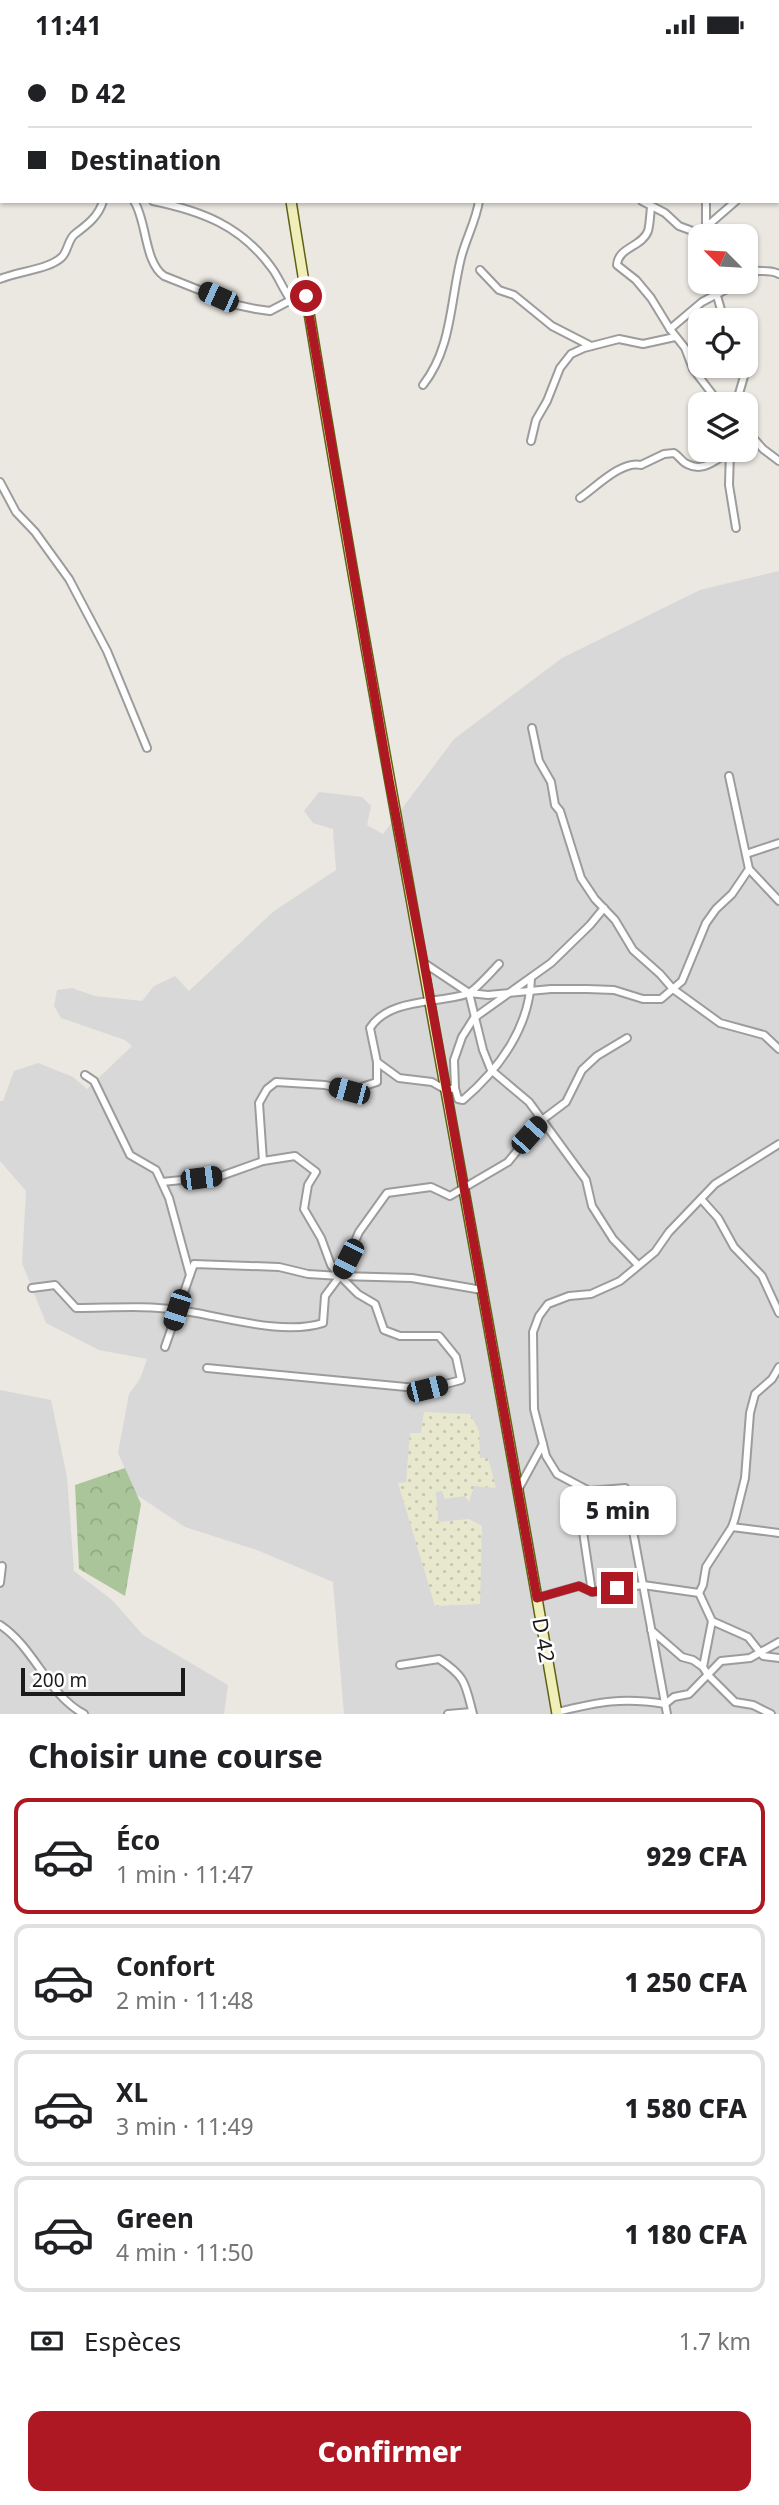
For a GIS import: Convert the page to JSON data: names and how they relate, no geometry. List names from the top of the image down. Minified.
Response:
{"streets":{"street":["D 42"]},"scale_bar":"200 m","north":"top left","page":{"status":"11:41","banner":["D 42","Destination"],"bubble":"5 min","scale":"200 m","heading":"Choisir une course","list":[{"name":"Éco","note":"1 min · 11:47","value":"929 CFA"},{"name":"Confort","note":"2 min · 11:48","value":"1 250 CFA"},{"name":"XL","note":"3 min · 11:49","value":"1 580 CFA"},{"name":"Green","note":"4 min · 11:50","value":"1 180 CFA"}],"pay":["Espèces","1.7 km"],"buttons":"Confirmer"}}
